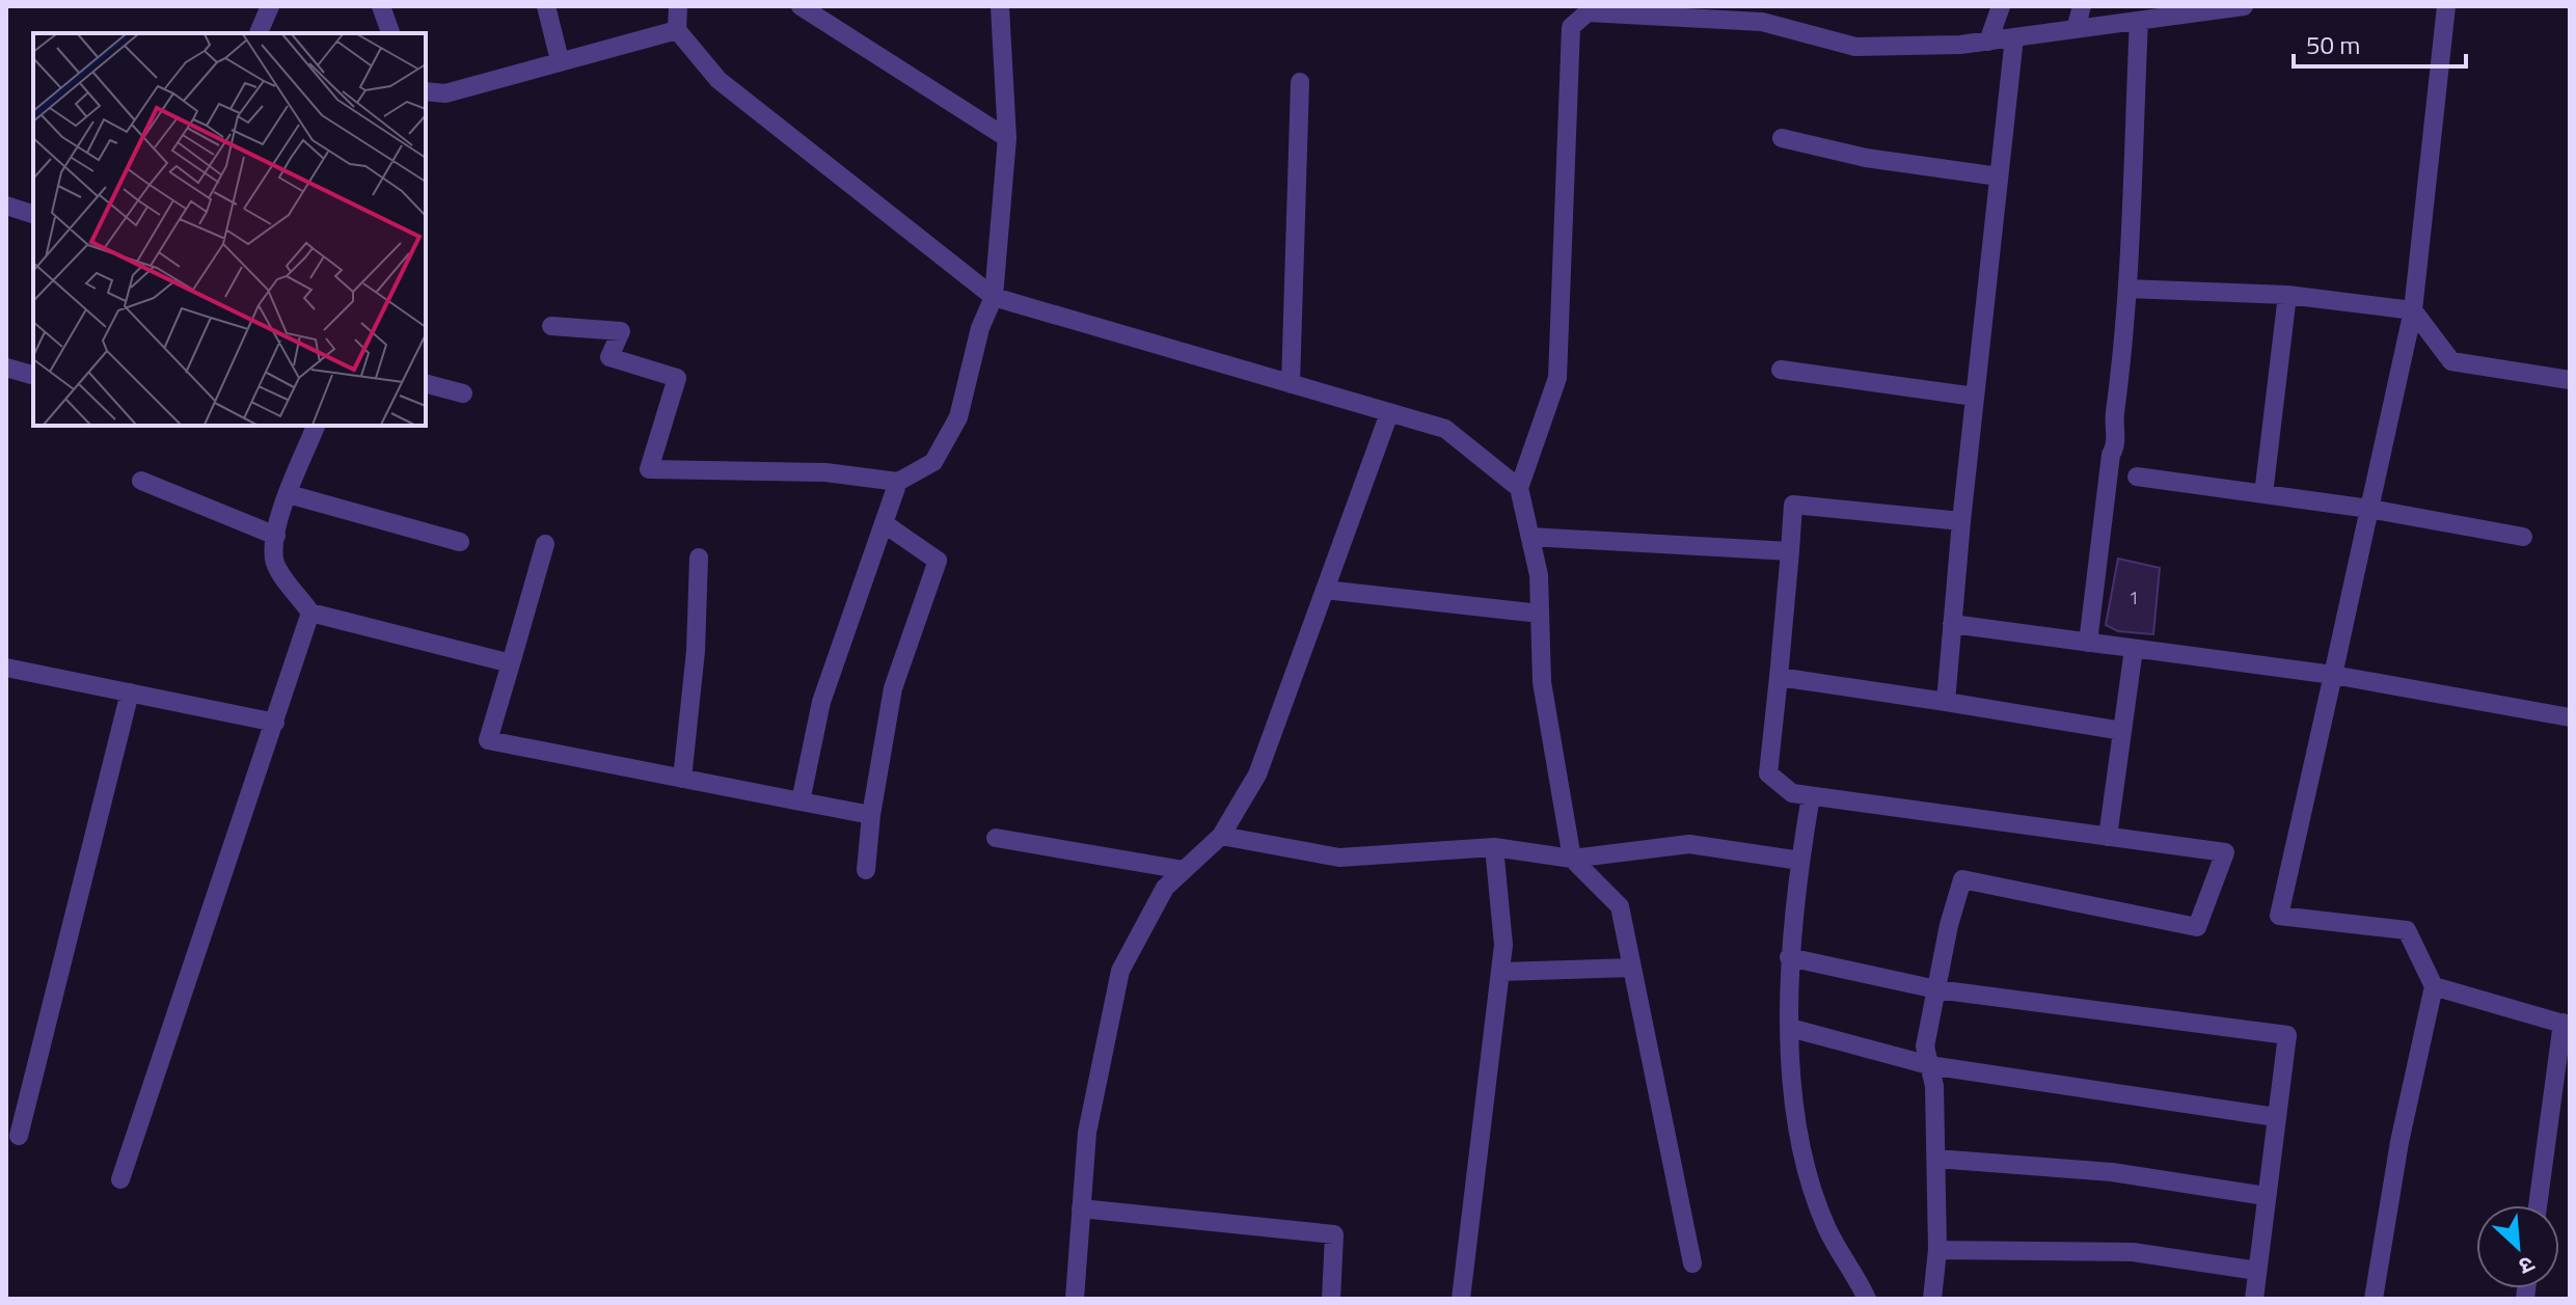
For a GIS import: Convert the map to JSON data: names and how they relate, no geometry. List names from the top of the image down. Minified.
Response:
{"house_numbers":["1"],"scale_bar":"50 m","north":"bottom right"}
